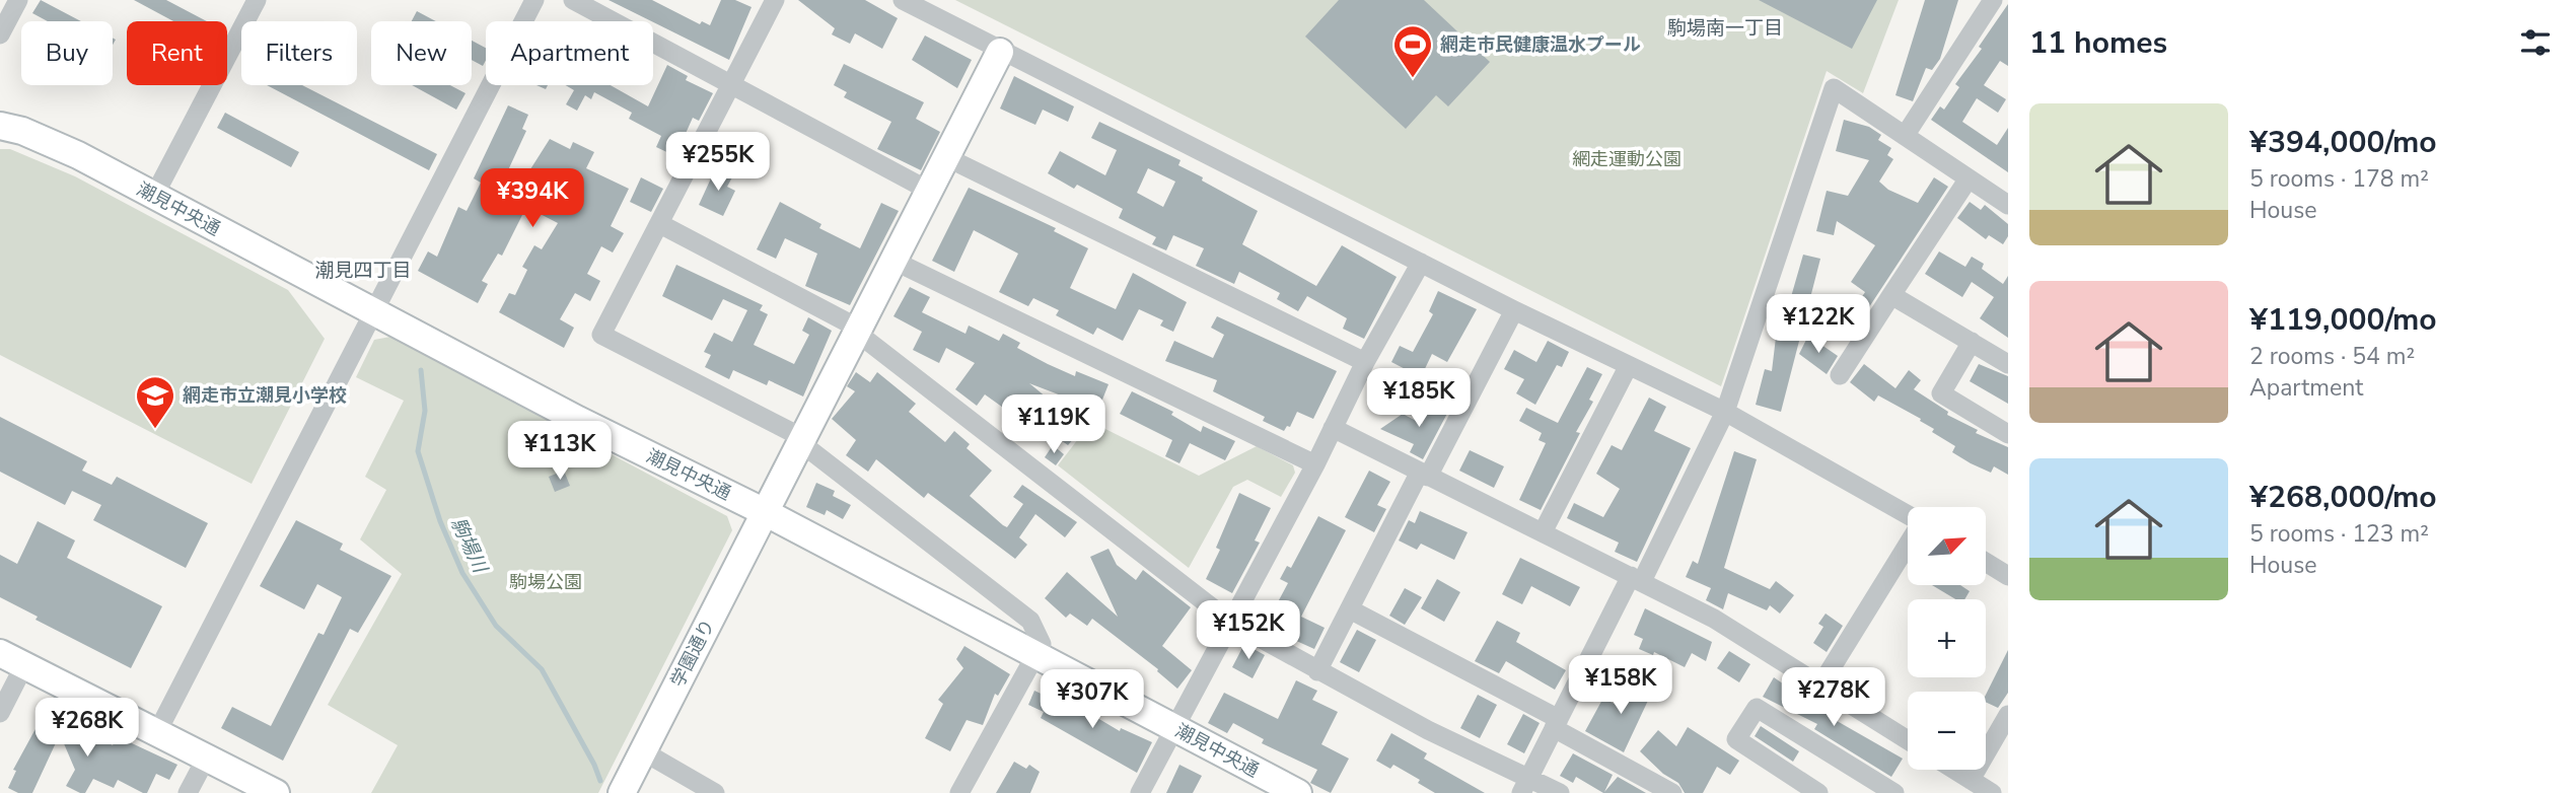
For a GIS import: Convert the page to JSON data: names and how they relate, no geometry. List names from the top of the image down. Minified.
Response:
{"streets":{"street":["潮見中央通","学園通り"]},"crossings":[["潮見中央通","学園通り"]],"districts":["駒場南一丁目","潮見四丁目"],"water":["駒場川"],"parks":["網走運動公園","駒場公園"],"places":{"sports":["網走市民健康温水プール"],"school or university":["網走市立潮見小学校"]},"north":"top right","page":{"heading":"11 homes","chip":["Buy","Rent","Filters","New","Apartment"],"list":[{"name":"¥394,000/mo","note":"5 rooms · 178 m² · House"},{"name":"¥119,000/mo","note":"2 rooms · 54 m² · Apartment"},{"name":"¥268,000/mo","note":"5 rooms · 123 m² · House"}],"price":["¥255K","¥394K","¥122K","¥185K","¥119K","¥113K","¥152K","¥158K","¥278K","¥307K","¥268K"],"map_buttons":["+","−"]}}
